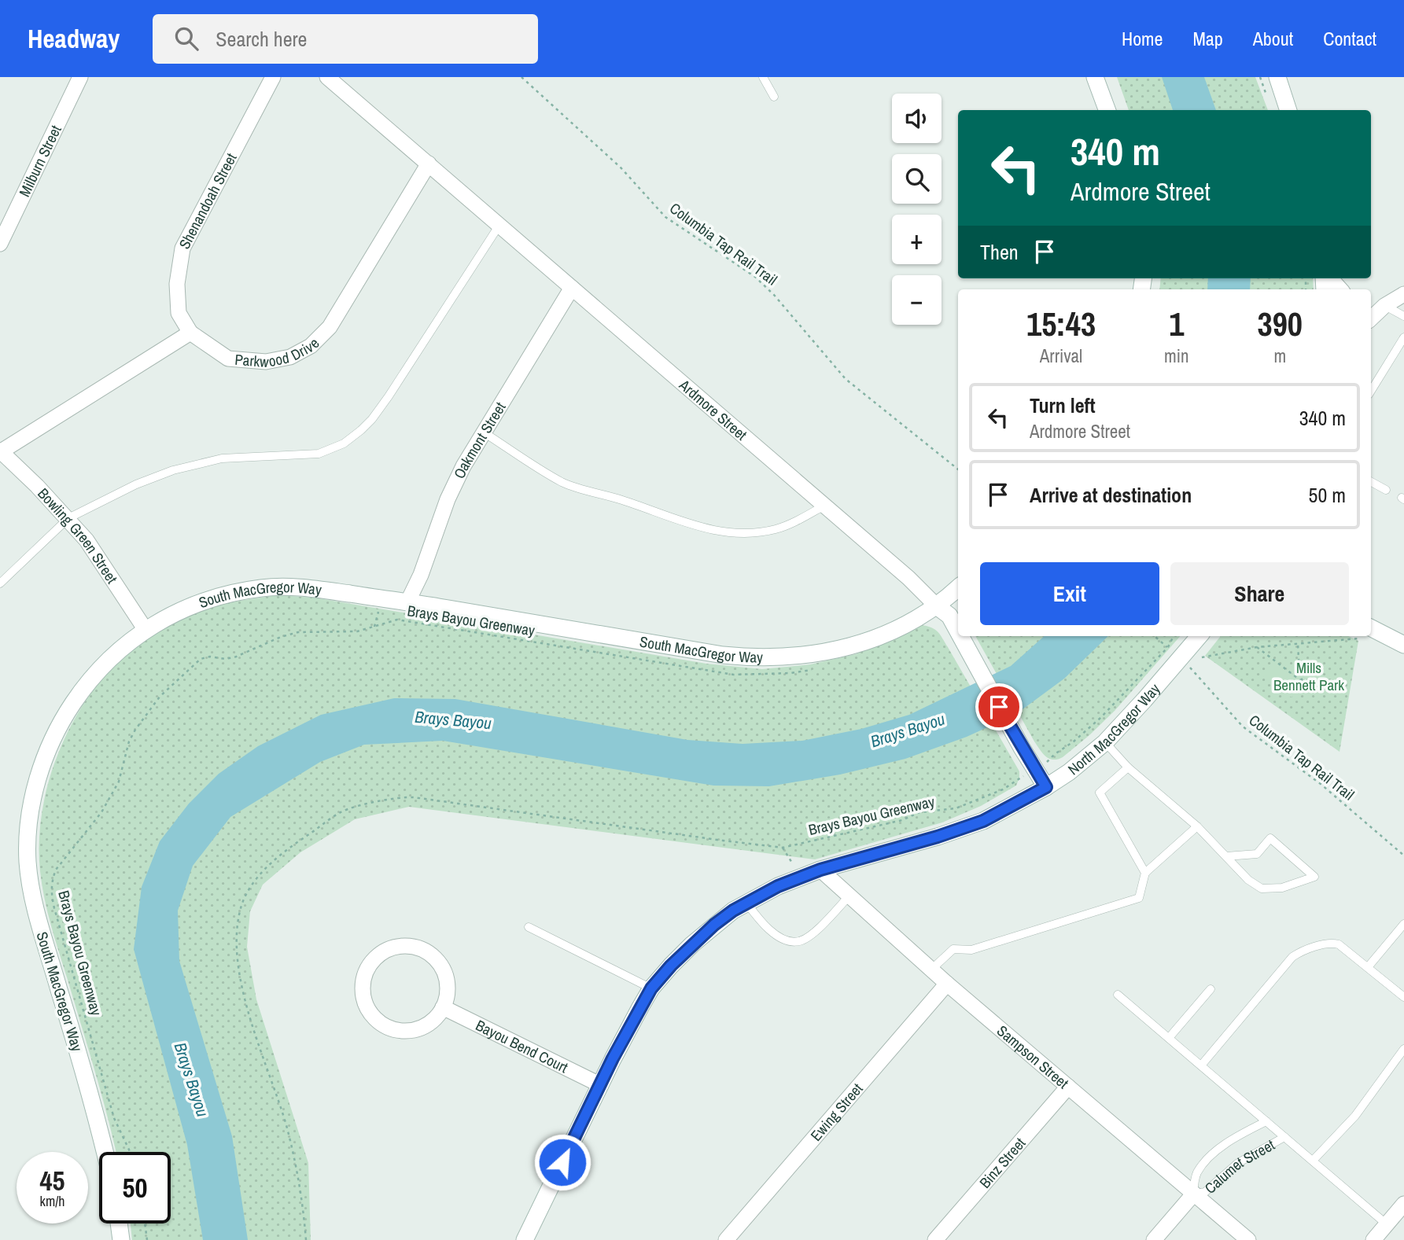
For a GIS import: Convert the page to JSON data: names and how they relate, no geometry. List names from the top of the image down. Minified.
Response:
{"streets":{"main road":["Ardmore Street","South MacGregor Way","North MacGregor Way"],"street":["Milburn Street","Shenandoah Street","Parkwood Drive","Oakmont Street","Bowling Green Street","Bayou Bend Court","Sampson Street","Ewing Street","Binz Street","Calumet Street"],"path":["Columbia Tap Rail Trail","Brays Bayou Greenway"]},"crossings":[["Shenandoah Street","Parkwood Drive"],["Parkwood Drive","Ardmore Street"],["Ardmore Street","Oakmont Street"],["Ardmore Street","South MacGregor Way"],["Ardmore Street","North MacGregor Way"],["Oakmont Street","South MacGregor Way"],["Bowling Green Street","South MacGregor Way"],["North MacGregor Way","Bayou Bend Court"],["North MacGregor Way","Sampson Street"],["Sampson Street","Ewing Street"],["Sampson Street","Binz Street"],["Sampson Street","Calumet Street"]],"water":["Brays Bayou"],"parks":["Mills Bennett Park"],"page":{"header":"Headway","search":"Search here","nav":["Home","Map","About","Contact"],"map_buttons":["+","−"],"turn":["340 m","Ardmore Street"],"then":"Then","eta":["15:43","Arrival","1","min","390","m"],"list":[{"name":"Turn left","note":"Ardmore Street","value":"340 m"},{"name":"Arrive at destination","value":"50 m"}],"buttons":["Exit","Share"],"speed":"45 km/h","limit":"50"}}
